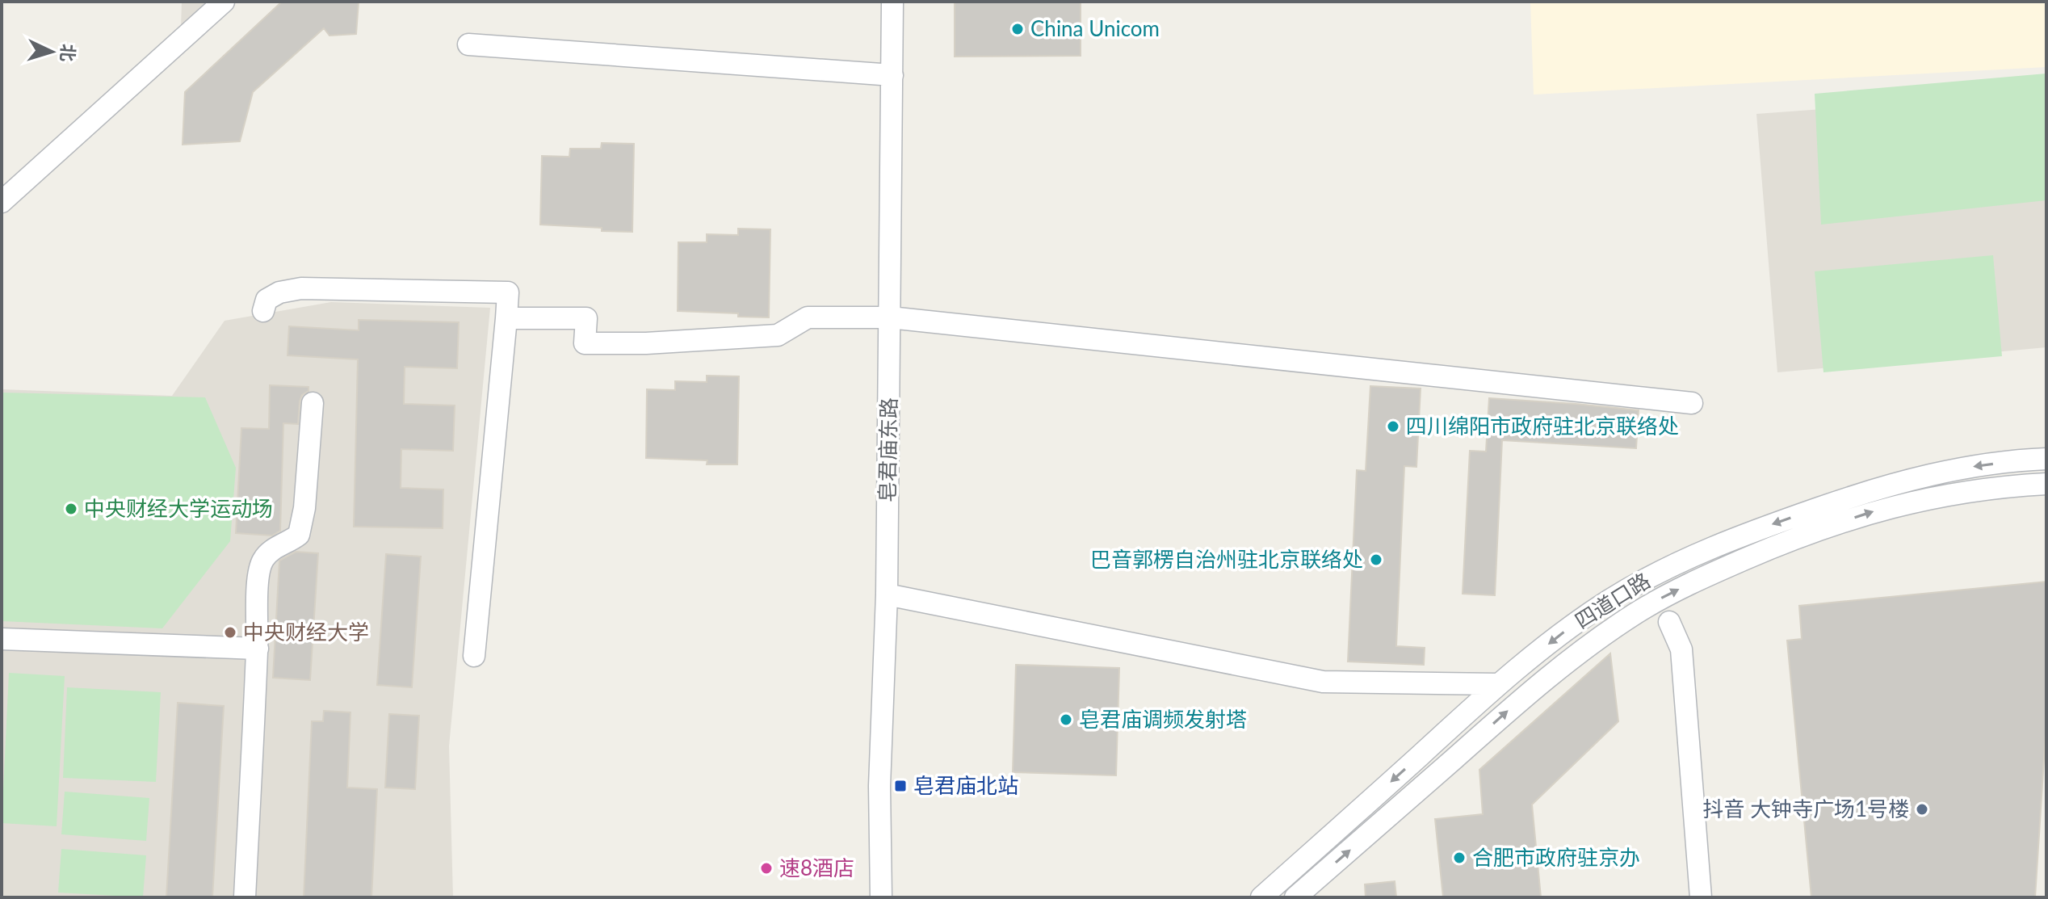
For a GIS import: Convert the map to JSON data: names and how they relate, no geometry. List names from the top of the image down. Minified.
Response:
{"streets":{"street":["皂君庙东路","四道口路"]},"places":{"other":["China Unicom","四川绵阳市政府驻北京联络处","中央财经大学运动场","巴音郭楞自治州驻北京联络处","中央财经大学","皂君庙调频发射塔","抖音 大钟寺广场1号楼","合肥市政府驻京办","速8酒店"],"transit":["皂君庙北站"]},"north":"right"}
